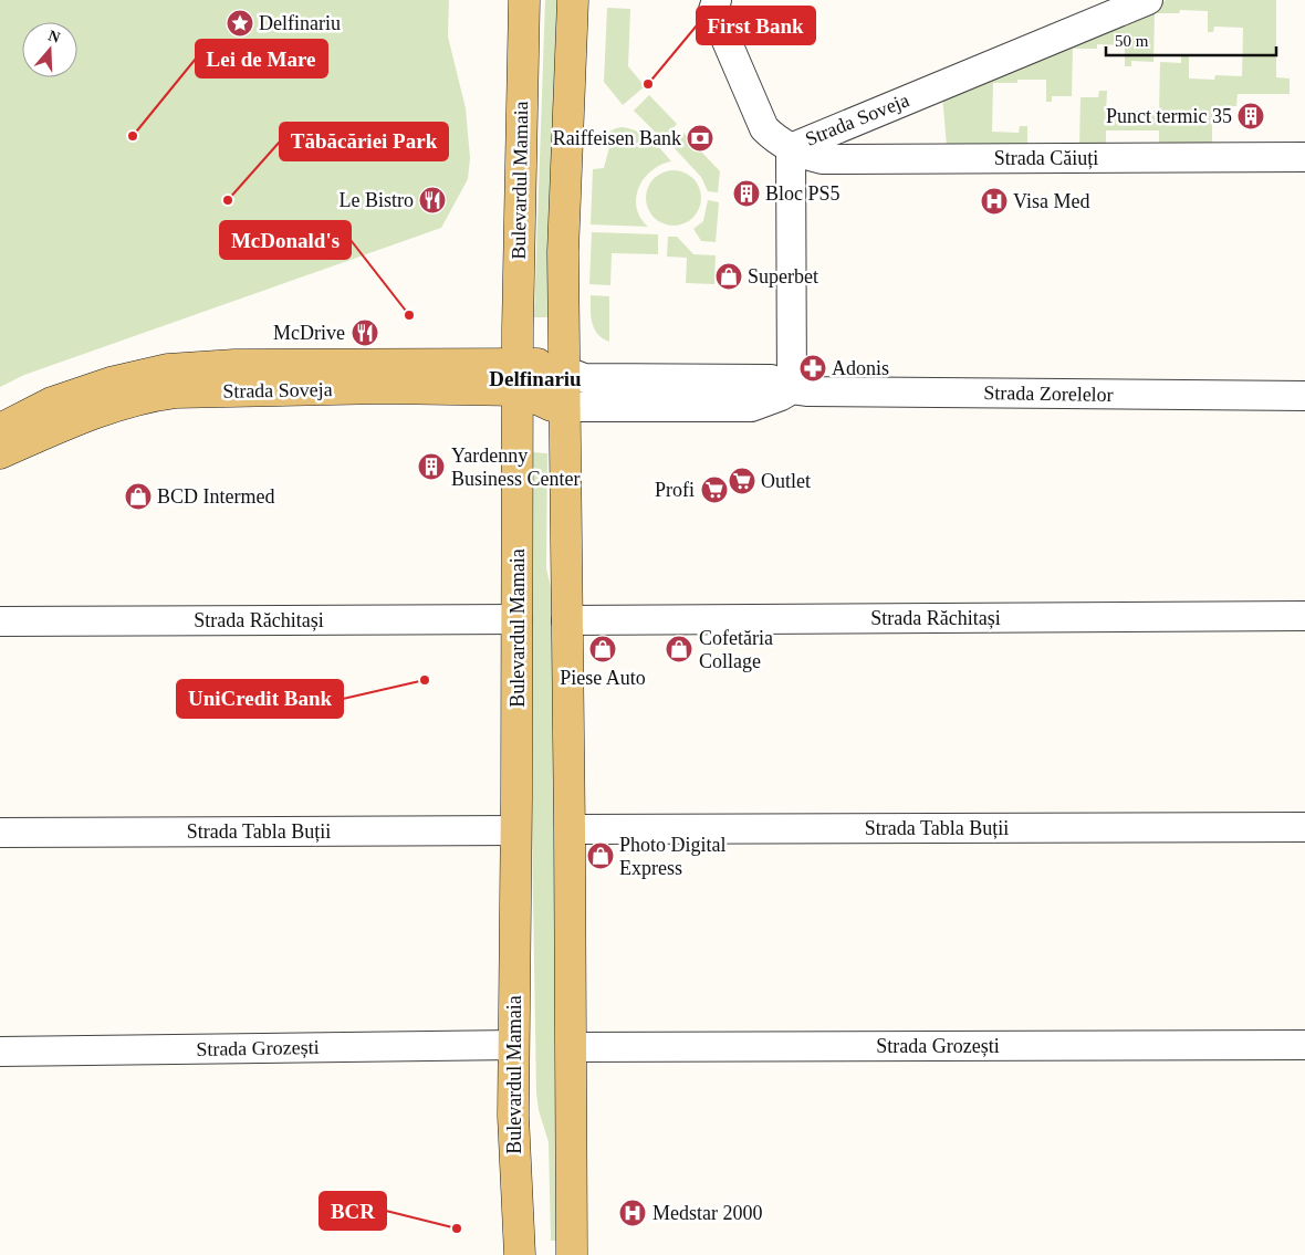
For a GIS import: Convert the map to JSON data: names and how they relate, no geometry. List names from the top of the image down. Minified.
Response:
{"streets":{"main road":["Strada Soveja","Bulevardul Mamaia"],"street":["Strada Căiuți","Strada Zorelelor","Strada Răchitași","Strada Tabla Buții","Strada Grozești"]},"crossings":[["Strada Soveja","Strada Căiuți"],["Strada Soveja","Bulevardul Mamaia"],["Strada Soveja","Strada Zorelelor"],["Bulevardul Mamaia","Strada Răchitași"],["Bulevardul Mamaia","Strada Tabla Buții"],["Bulevardul Mamaia","Strada Grozești"]],"districts":["Delfinariu"],"places":{"place":["Delfinariu"],"other":["First Bank","Lei de Mare","Tăbăcăriei Park","McDonald's","UniCredit Bank","BCR"],"building":["Punct termic 35","Bloc PS5","Yardenny Business Center"],"bank":["Raiffeisen Bank"],"restaurant":["Le Bistro","McDrive"],"hospital":["Visa Med","Medstar 2000"],"shop":["Superbet","BCD Intermed","Piese Auto","Cofetăria Collage","Photo Digital Express"],"pharmacy":["Adonis"],"supermarket":["Outlet","Profi"]},"scale_bar":"50 m","north":"top"}
